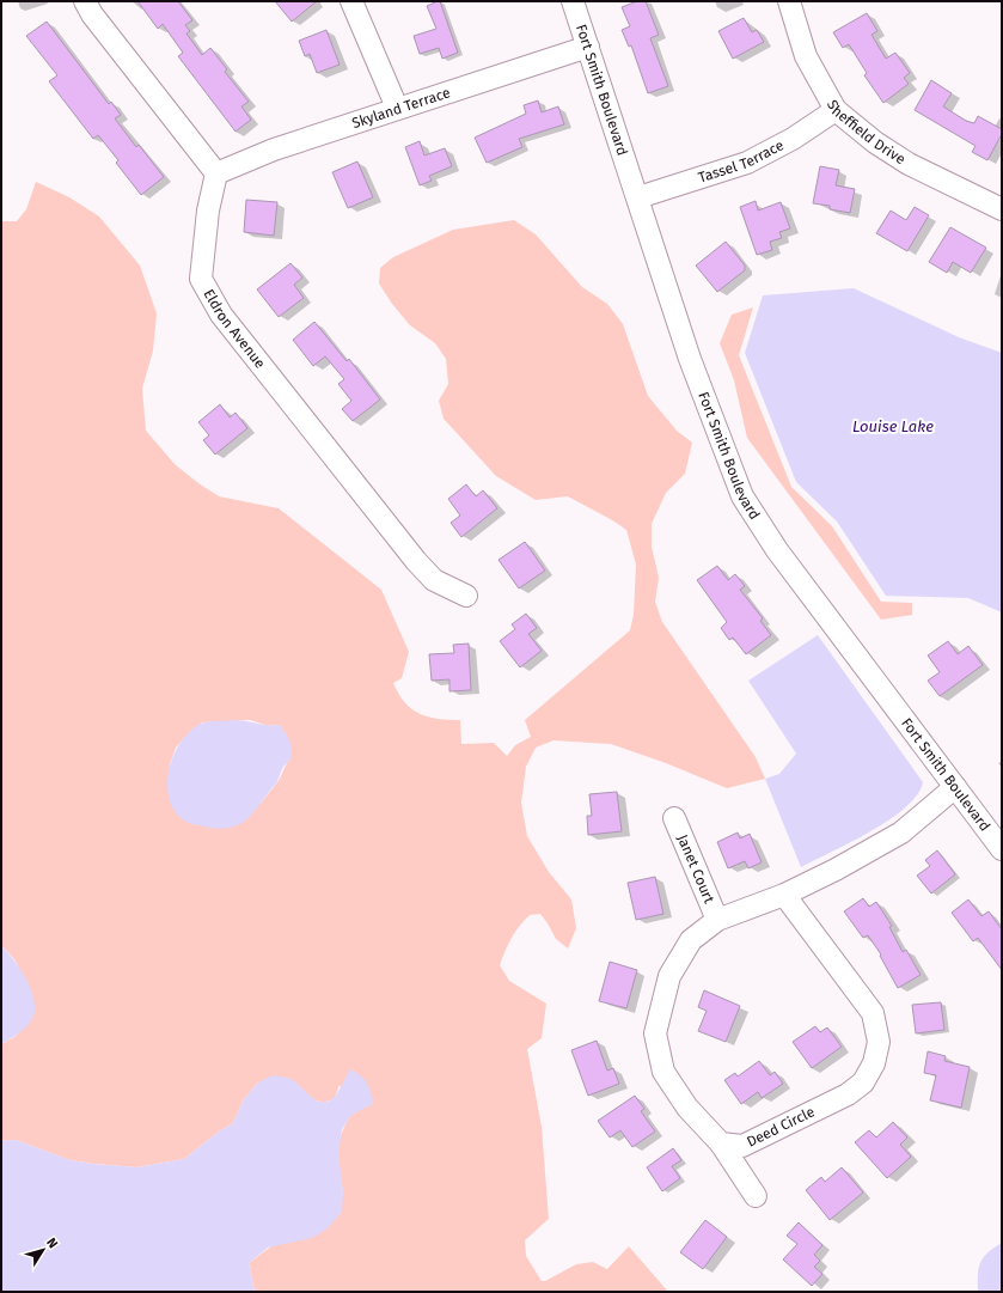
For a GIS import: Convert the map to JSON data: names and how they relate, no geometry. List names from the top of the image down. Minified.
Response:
{"streets":{"street":["Fort Smith Boulevard","Skyland Terrace","Sheffield Drive","Tassel Terrace","Eldron Avenue","Janet Court","Deed Circle"]},"crossings":[["Fort Smith Boulevard","Skyland Terrace"],["Fort Smith Boulevard","Tassel Terrace"],["Skyland Terrace","Eldron Avenue"],["Sheffield Drive","Tassel Terrace"]],"water":["Louise Lake"],"north":"top right"}
